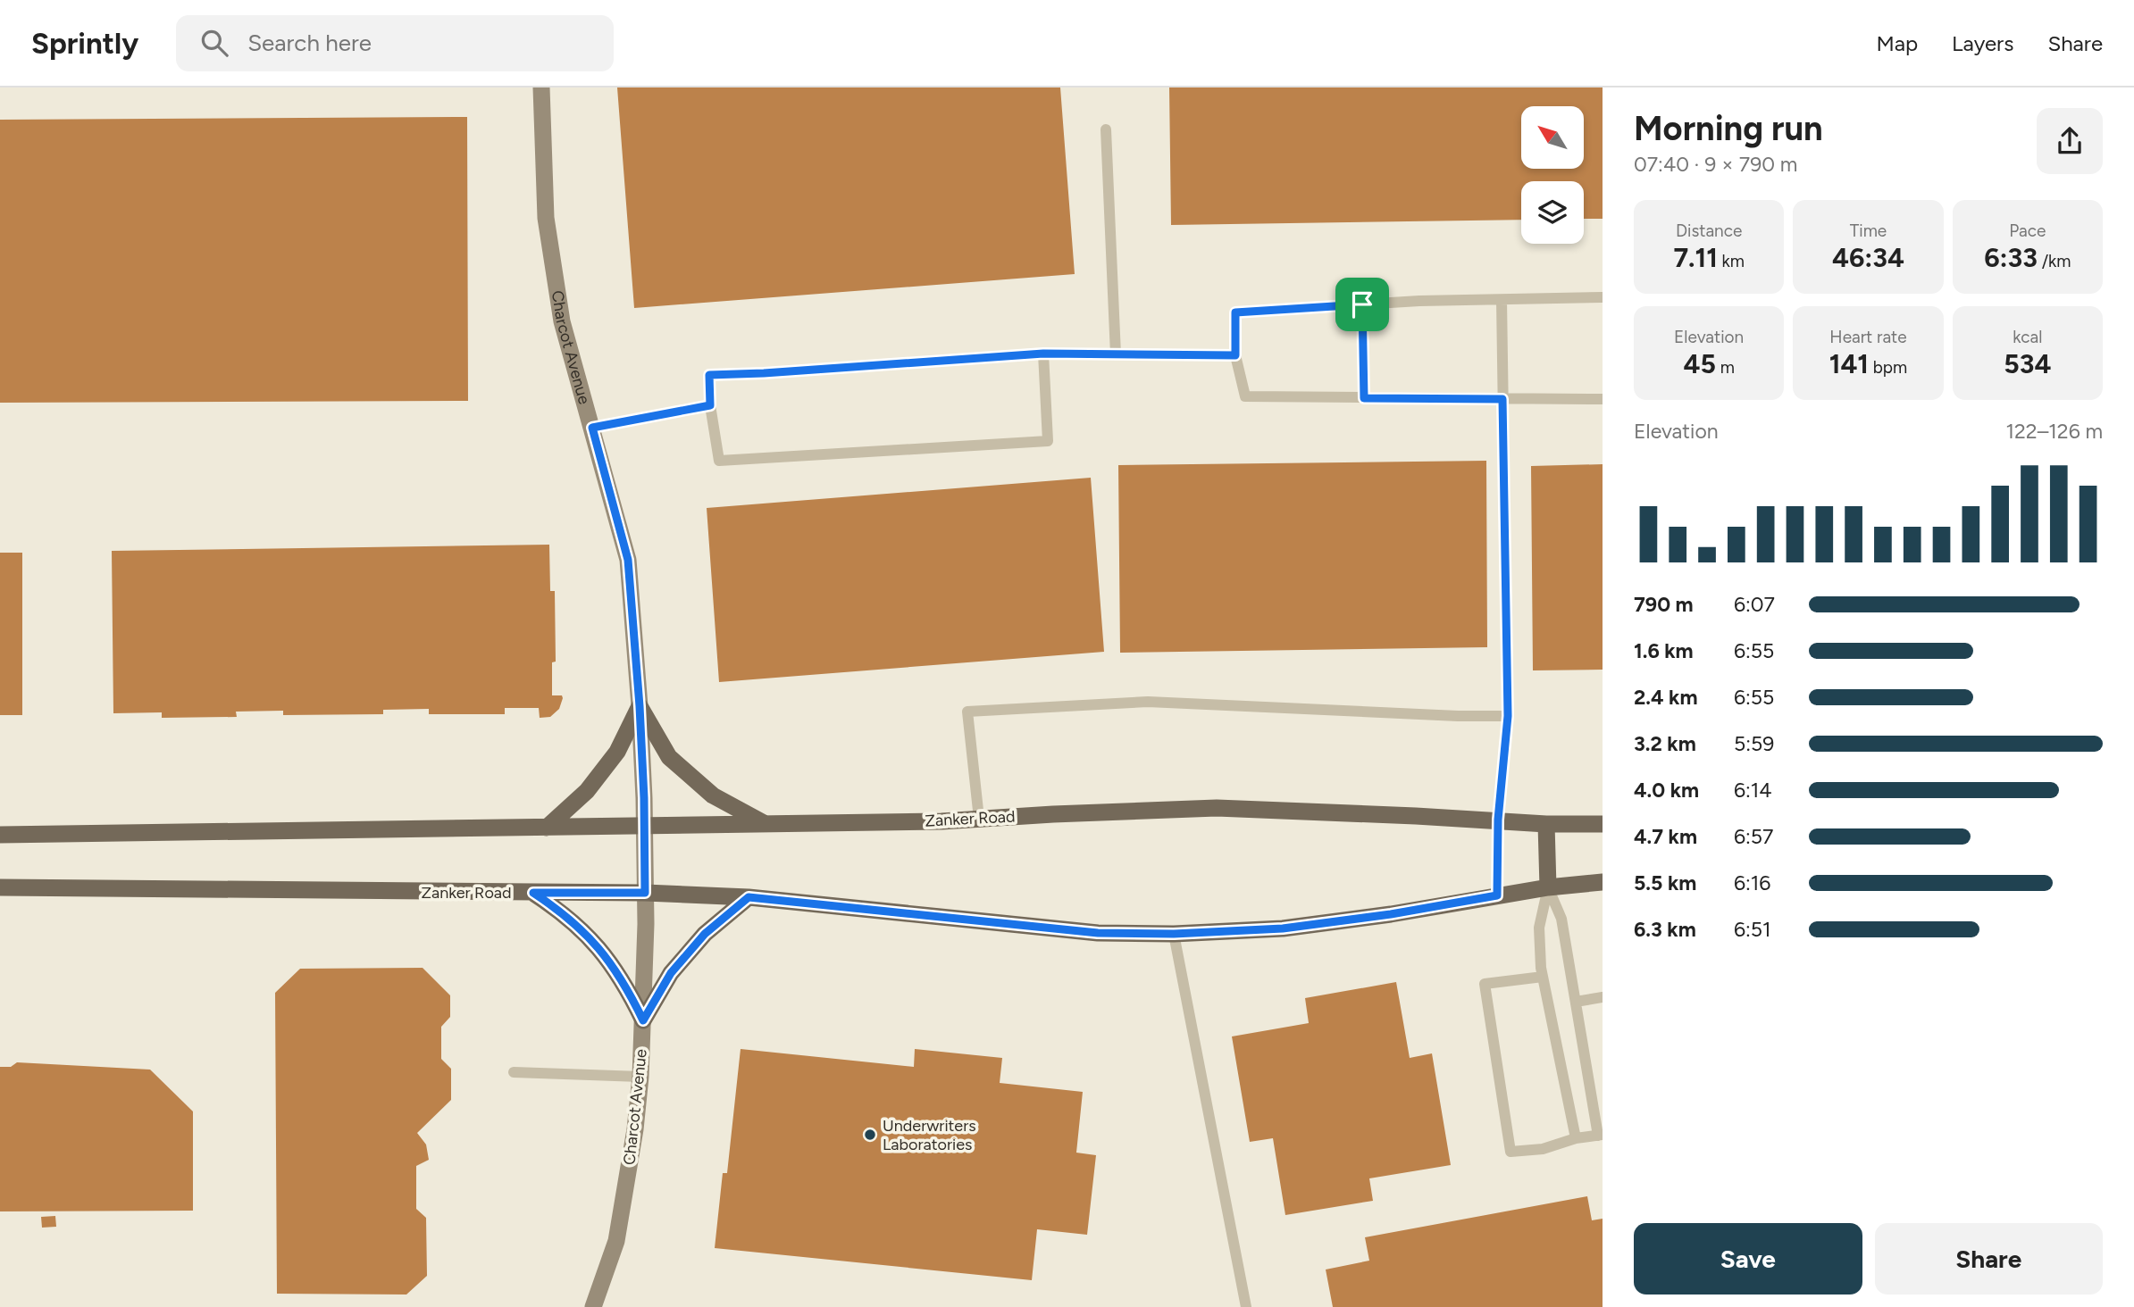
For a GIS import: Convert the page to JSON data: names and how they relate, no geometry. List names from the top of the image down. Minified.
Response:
{"streets":{"main road":["Charcot Avenue","Zanker Road"]},"crossings":[["Charcot Avenue","Zanker Road"]],"places":["Underwriters Laboratories"],"north":"top left","page":{"header":"Sprintly","search":"Search here","nav":["Map","Layers","Share"],"heading":["Morning run","07:40 · 9 × 790 m"],"stats":[["Distance","7.11 km"],["Time","46:34"],["Pace","6:33 /km"],["Elevation","45 m"],["Heart rate","141 bpm"],["kcal","534"]],"chart":["Elevation","122–126 m"],"list":[{"name":"790 m","note":"6:07"},{"name":"1.6 km","note":"6:55"},{"name":"2.4 km","note":"6:55"},{"name":"3.2 km","note":"5:59"},{"name":"4.0 km","note":"6:14"},{"name":"4.7 km","note":"6:57"},{"name":"5.5 km","note":"6:16"},{"name":"6.3 km","note":"6:51"}],"buttons":["Save","Share"]}}
